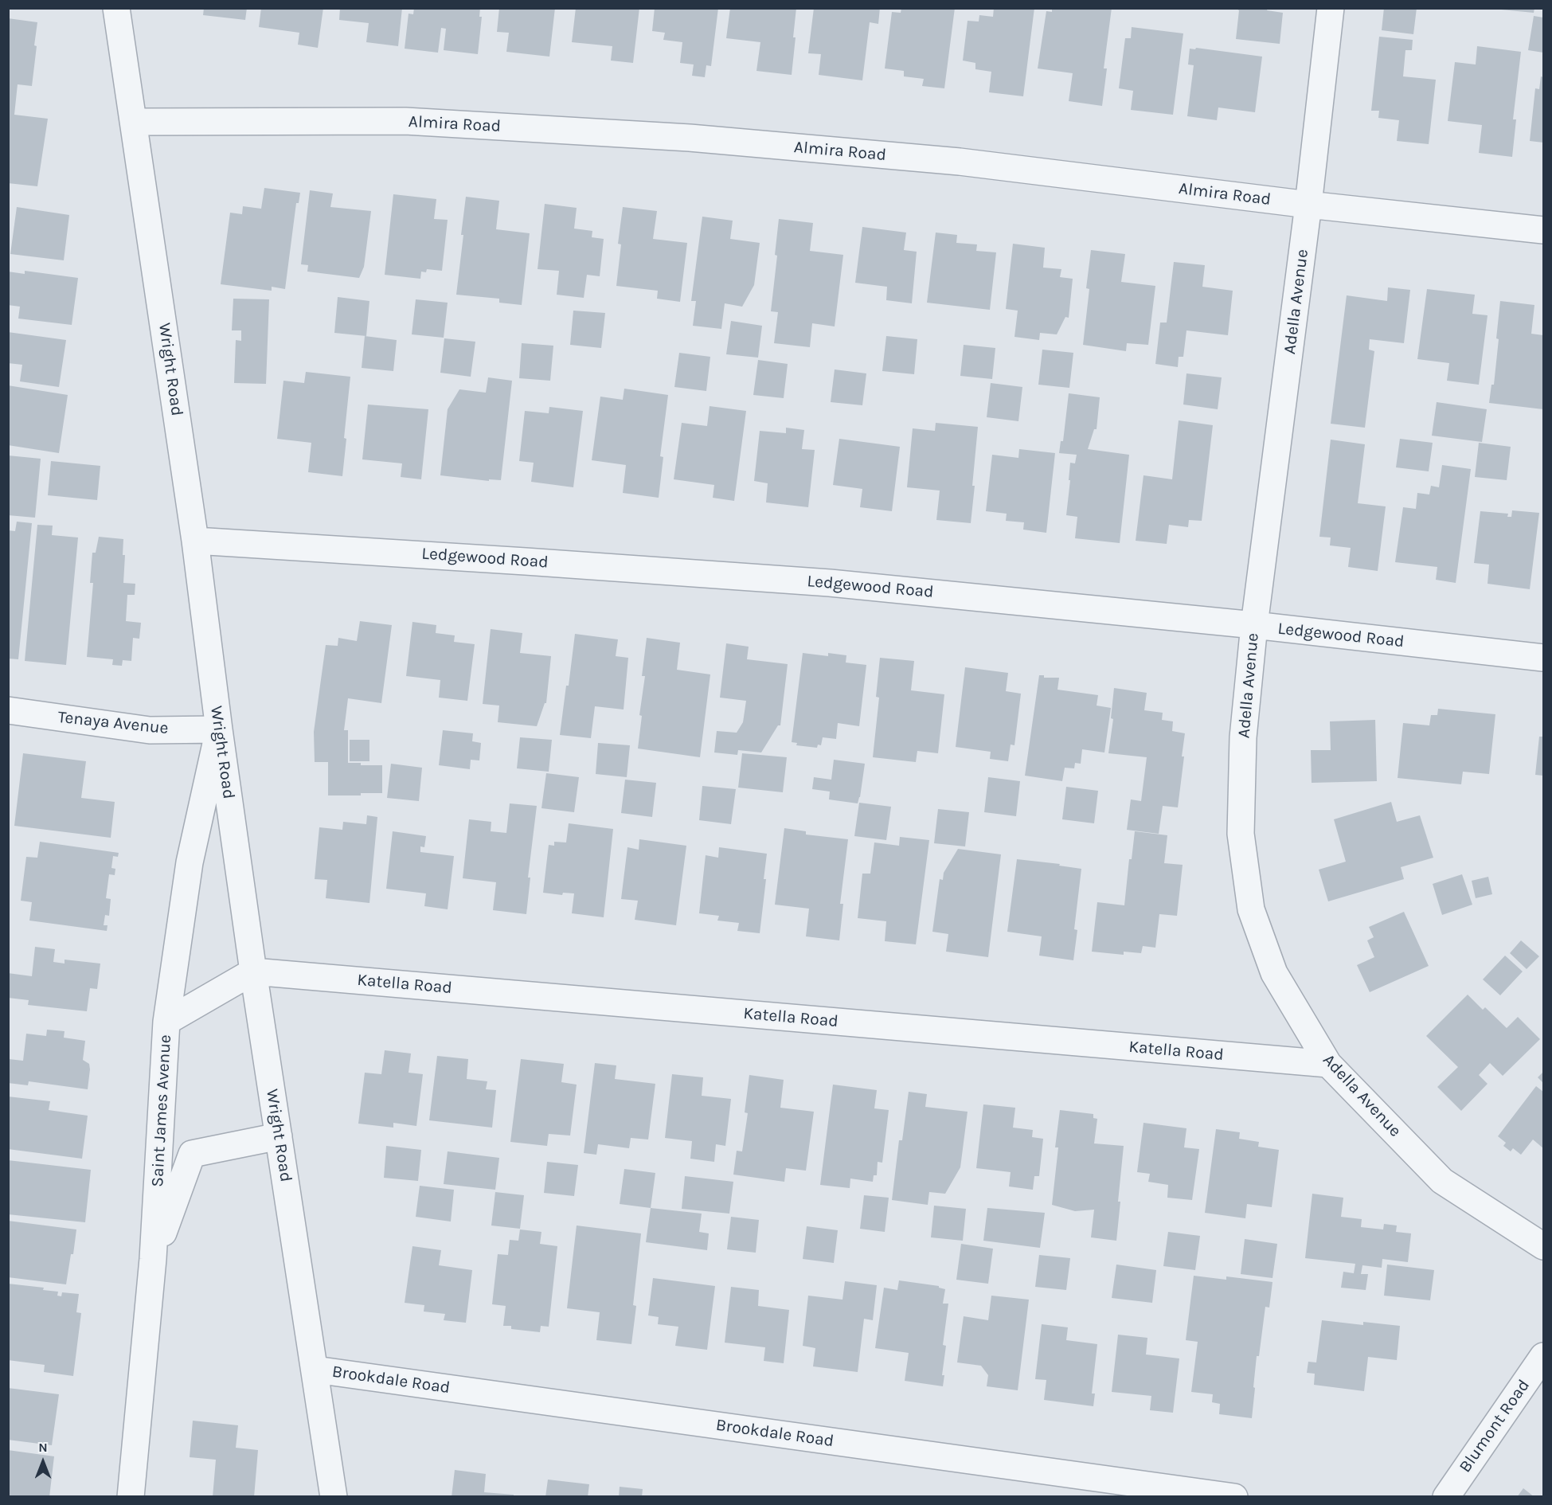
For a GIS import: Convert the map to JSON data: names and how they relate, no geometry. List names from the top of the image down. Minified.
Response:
{"streets":{"street":["Almira Road","Adella Avenue","Wright Road","Ledgewood Road","Tenaya Avenue","Katella Road","Saint James Avenue","Brookdale Road","Blumont Road"]},"crossings":[["Almira Road","Adella Avenue"],["Almira Road","Wright Road"],["Adella Avenue","Ledgewood Road"],["Adella Avenue","Katella Road"],["Wright Road","Ledgewood Road"],["Wright Road","Tenaya Avenue"],["Wright Road","Katella Road"],["Wright Road","Saint James Avenue"],["Wright Road","Brookdale Road"],["Tenaya Avenue","Saint James Avenue"]],"north":"top"}
